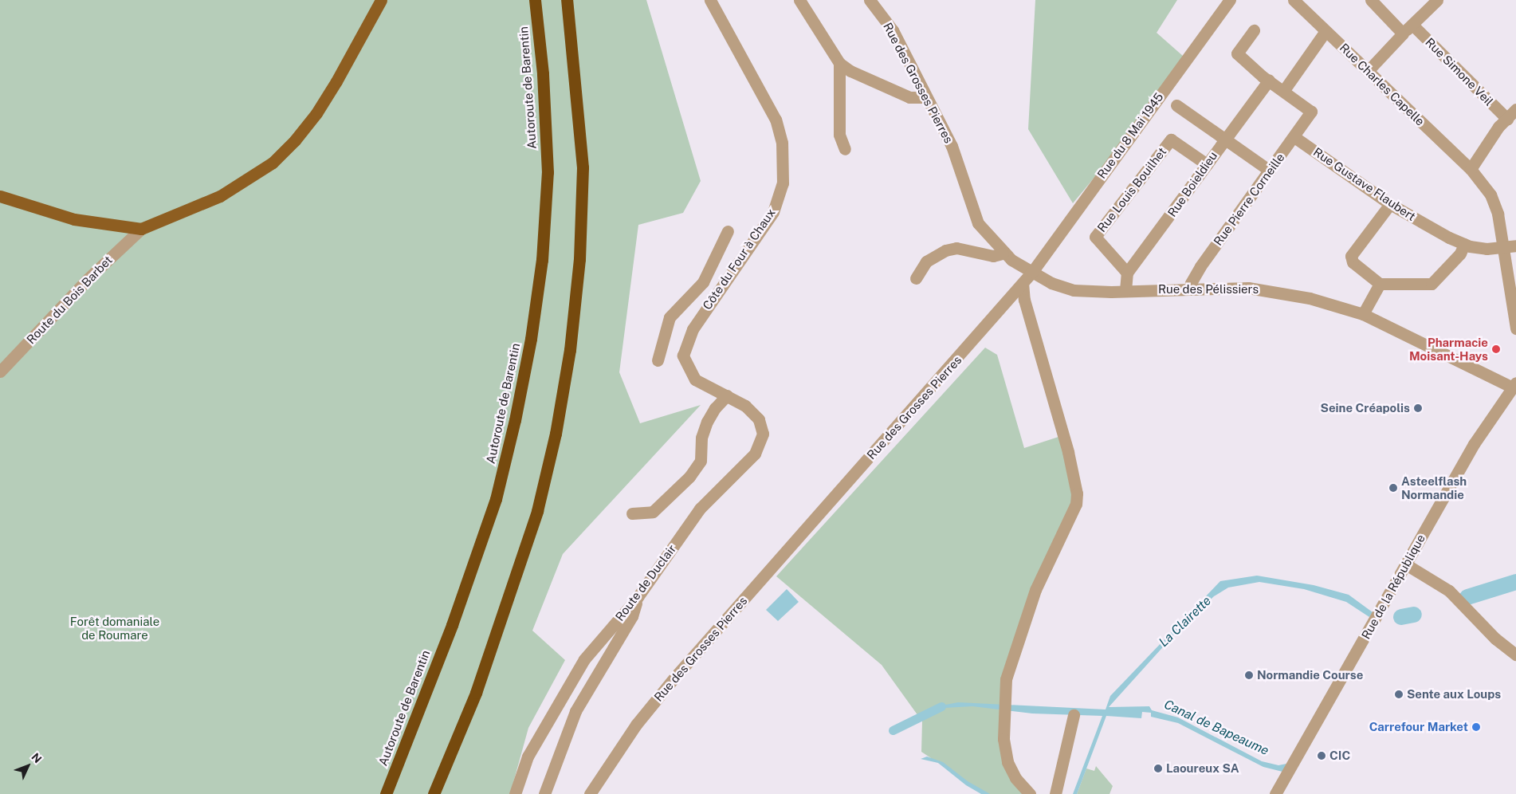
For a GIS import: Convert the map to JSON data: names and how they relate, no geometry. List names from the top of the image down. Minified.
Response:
{"streets":{"highway":["Autoroute de Barentin"],"street":["Rue Simone Veil","Rue des Grosses Pierres","Rue Charles Capelle","Rue du 8 Mai 1945","Rue Boieldieu","Rue Gustave Flaubert","Rue Louis Bouilhet","Rue Pierre Corneille","Côte du Four à Chaux","Rue des Pélissiers","Route du Bois Barbet","Route de Duclair","Rue de la République"]},"crossings":[["Rue des Grosses Pierres","Rue du 8 Mai 1945"],["Rue des Grosses Pierres","Rue des Pélissiers"],["Rue Charles Capelle","Rue Gustave Flaubert"],["Rue du 8 Mai 1945","Rue des Pélissiers"],["Rue Boieldieu","Rue Louis Bouilhet"],["Rue Gustave Flaubert","Rue Pierre Corneille"],["Rue Pierre Corneille","Rue des Pélissiers"],["Côte du Four à Chaux","Route de Duclair"],["Rue des Pélissiers","Rue de la République"]],"water":["La Clairette","Canal de Bapeaume"],"parks":["Forêt domaniale de Roumare"],"places":["Pharmacie Moisant-Hays","Seine Créapolis","Asteelflash Normandie","Normandie Course","Sente aux Loups","Carrefour Market","CIC","Laoureux SA"],"north":"top right"}
